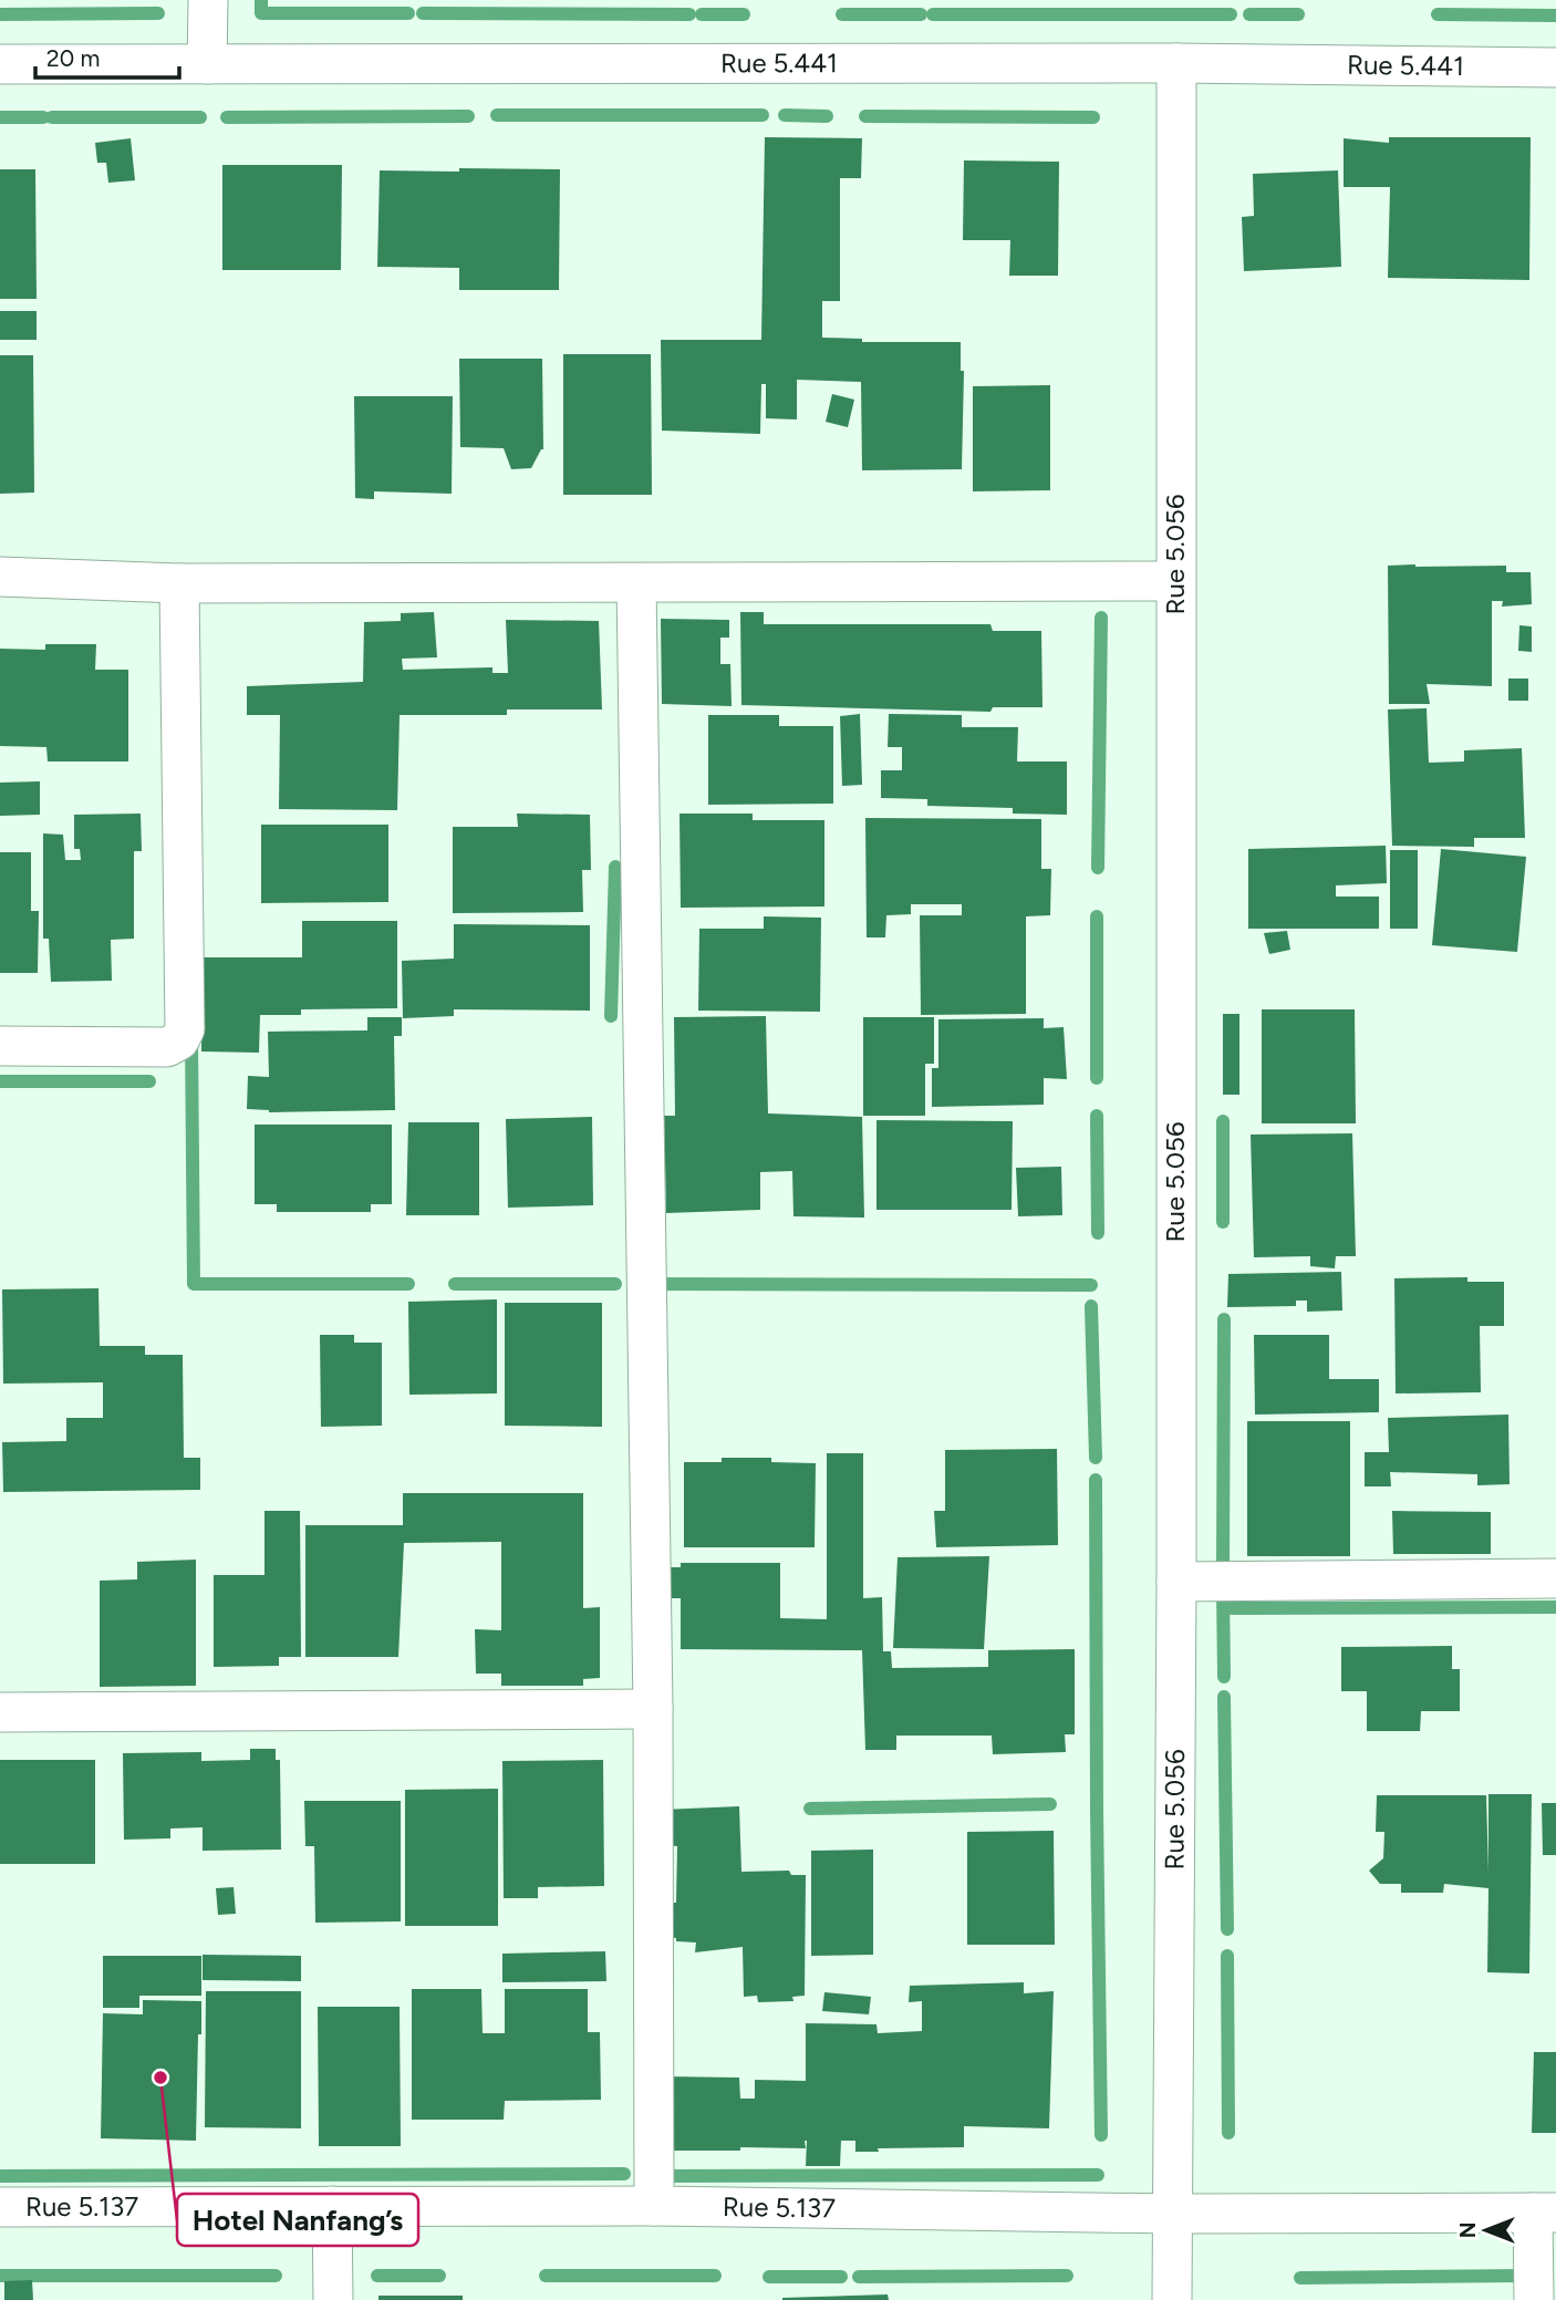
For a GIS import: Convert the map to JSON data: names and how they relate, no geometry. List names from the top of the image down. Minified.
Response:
{"streets":{"street":["Rue 5.441","Rue 5.056","Rue 5.137"]},"crossings":[["Rue 5.441","Rue 5.056"],["Rue 5.056","Rue 5.137"]],"places":["Hotel Nanfang’s"],"scale_bar":"20 m","north":"left"}
